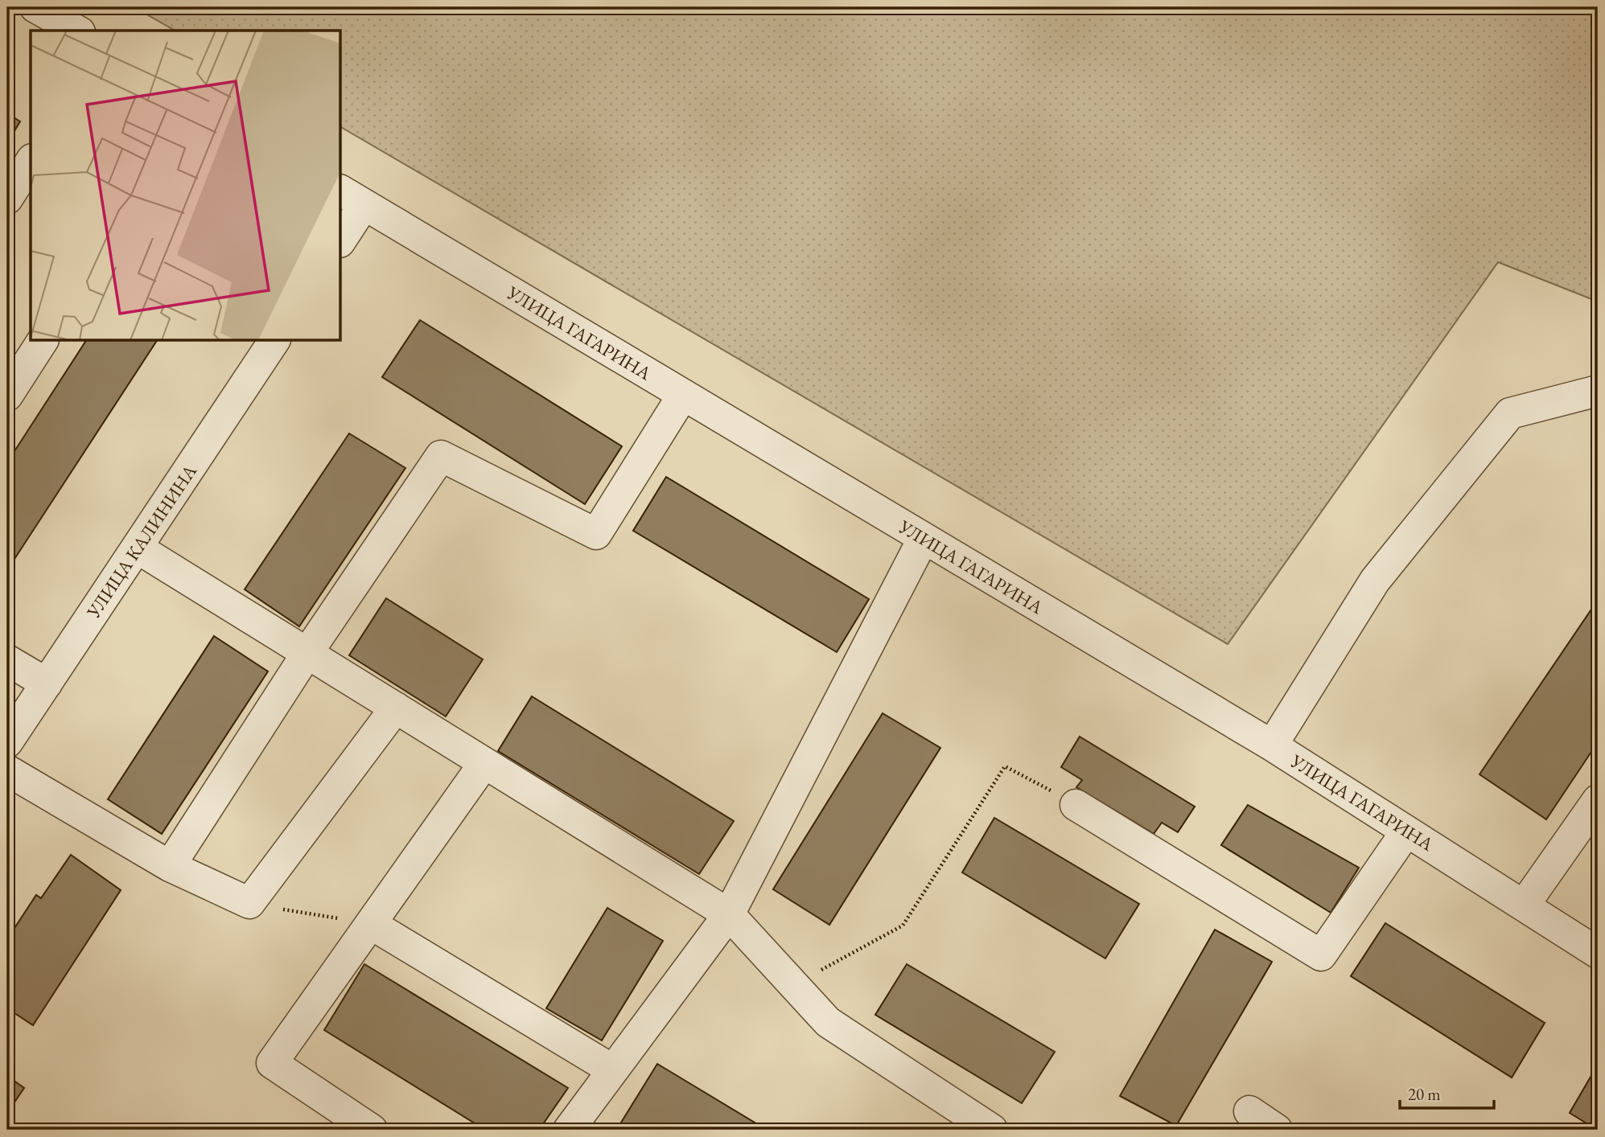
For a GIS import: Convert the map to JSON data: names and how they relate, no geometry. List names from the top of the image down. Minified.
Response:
{"streets":{"street":["УЛИЦА ГАГАРИНА","УЛИЦА КАЛИНИНА"]},"scale_bar":"20 m"}
